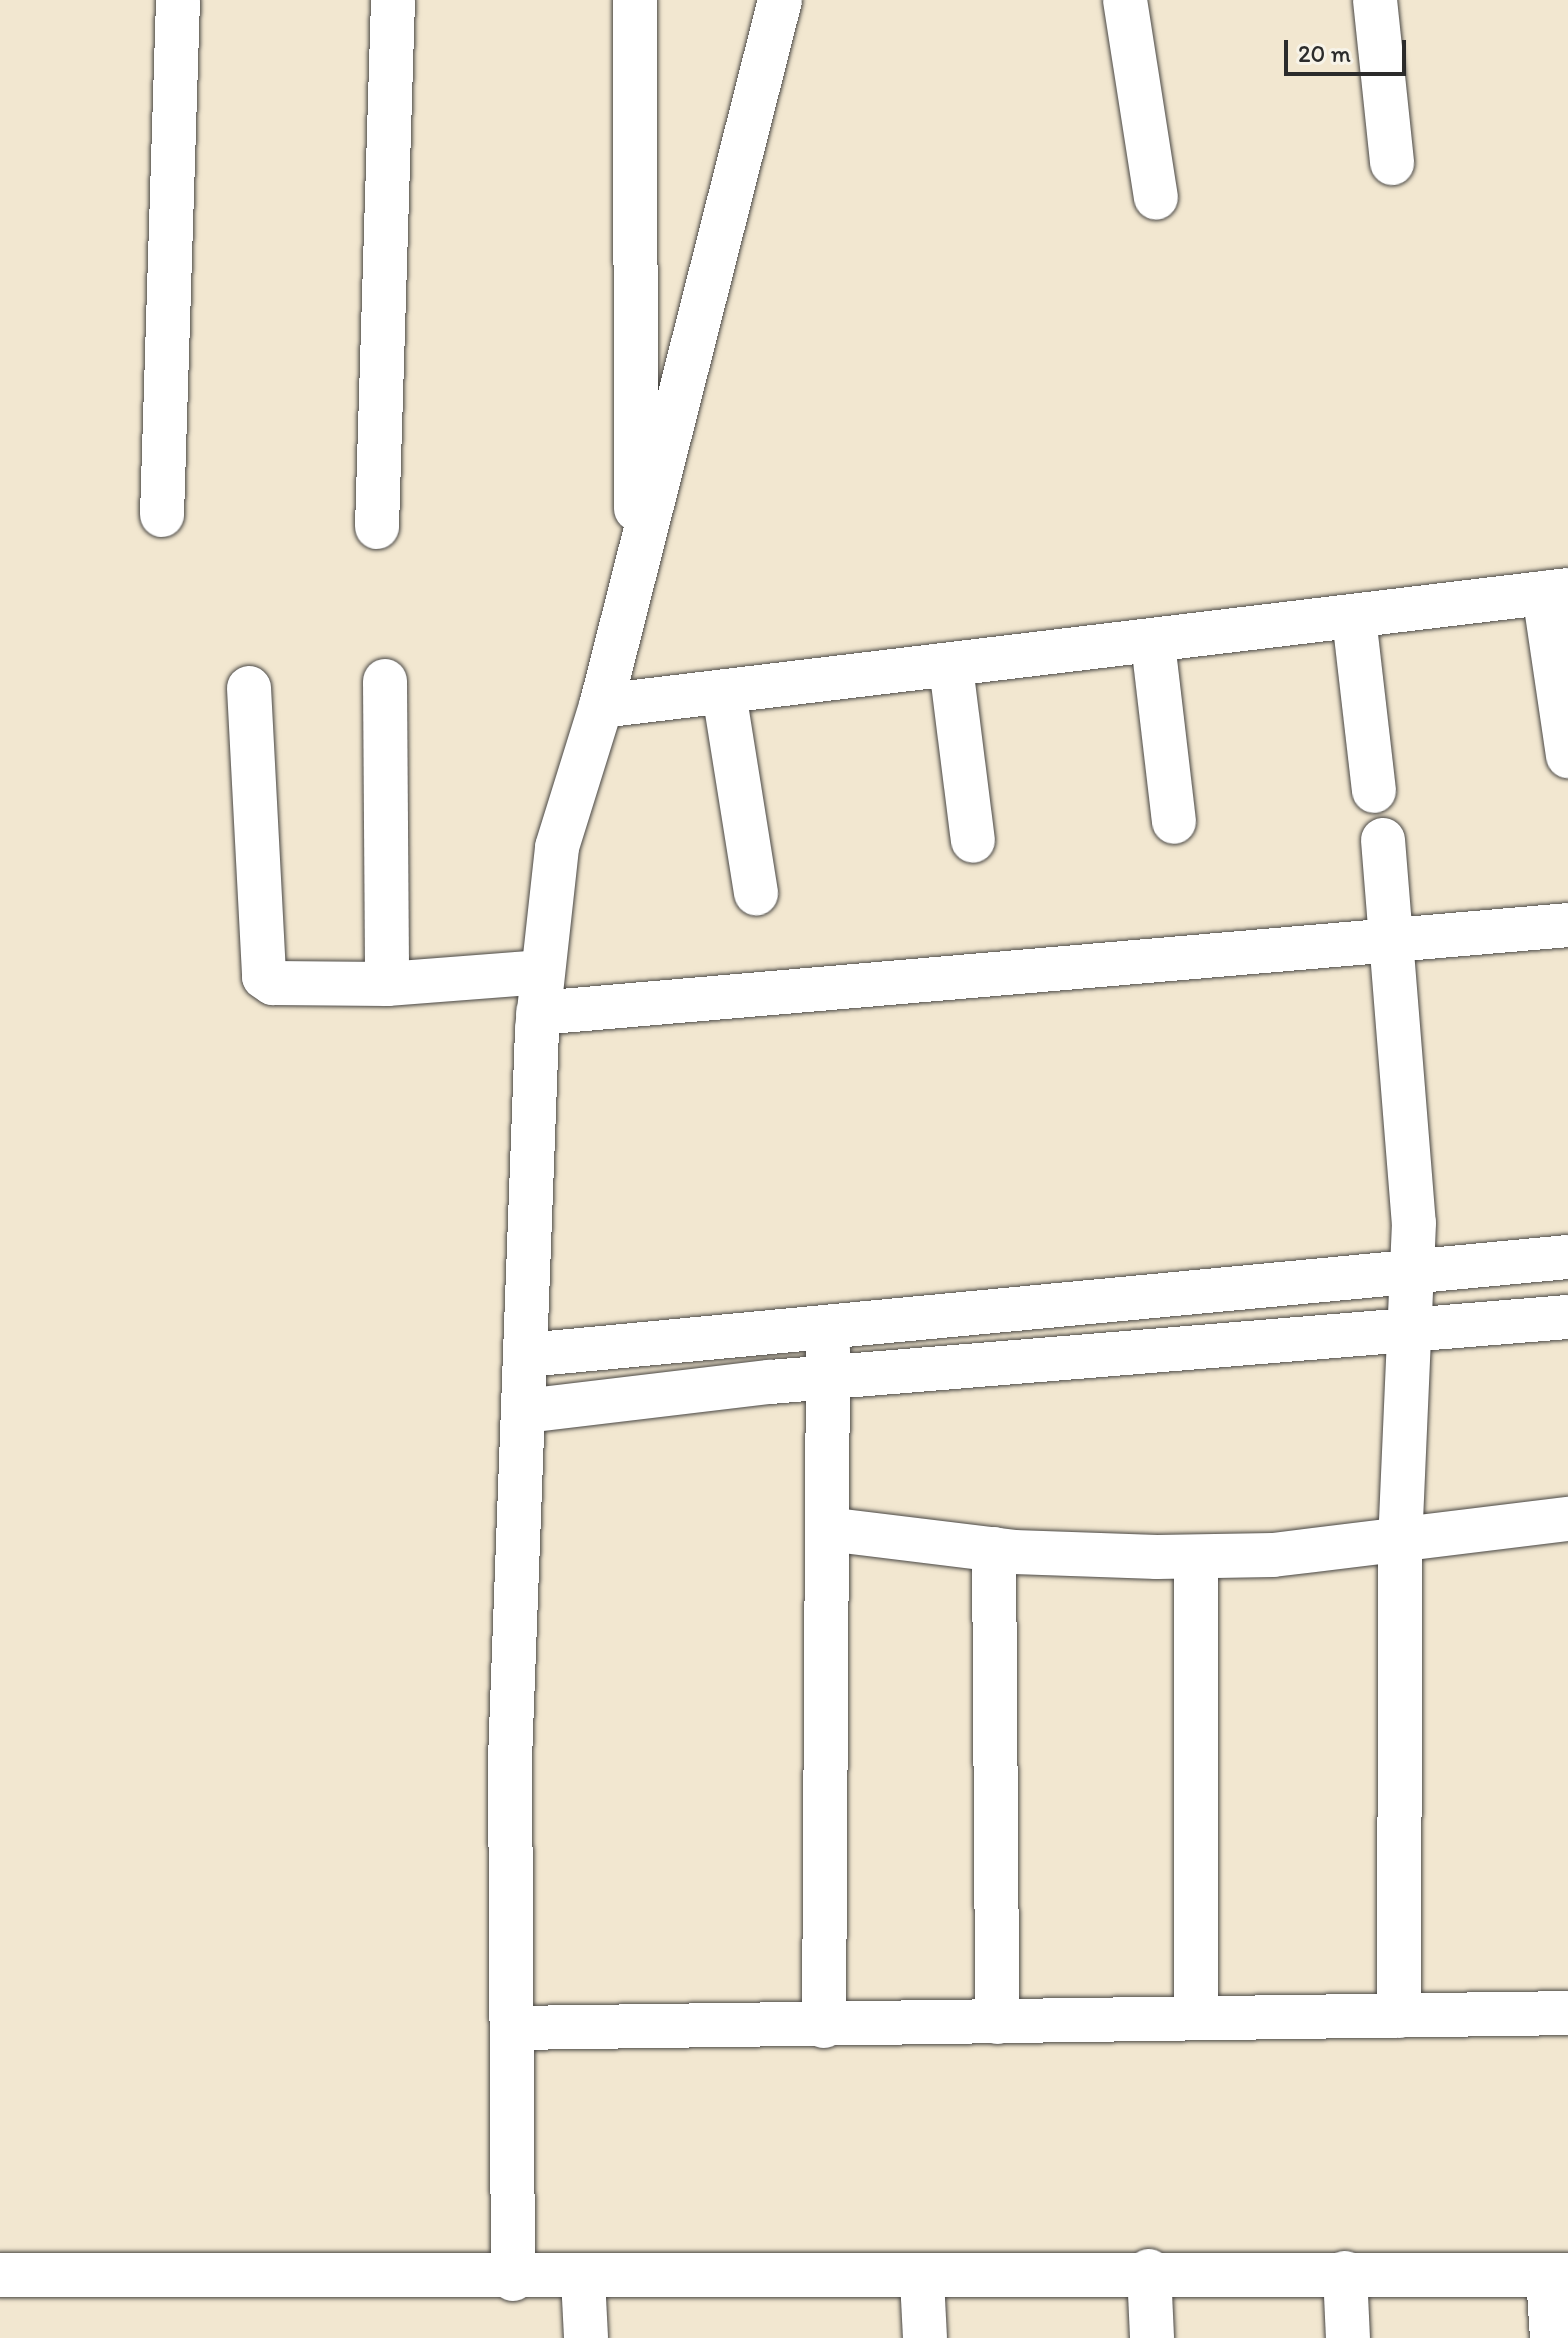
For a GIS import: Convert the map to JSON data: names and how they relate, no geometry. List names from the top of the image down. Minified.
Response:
{"scale_bar":"20 m"}
